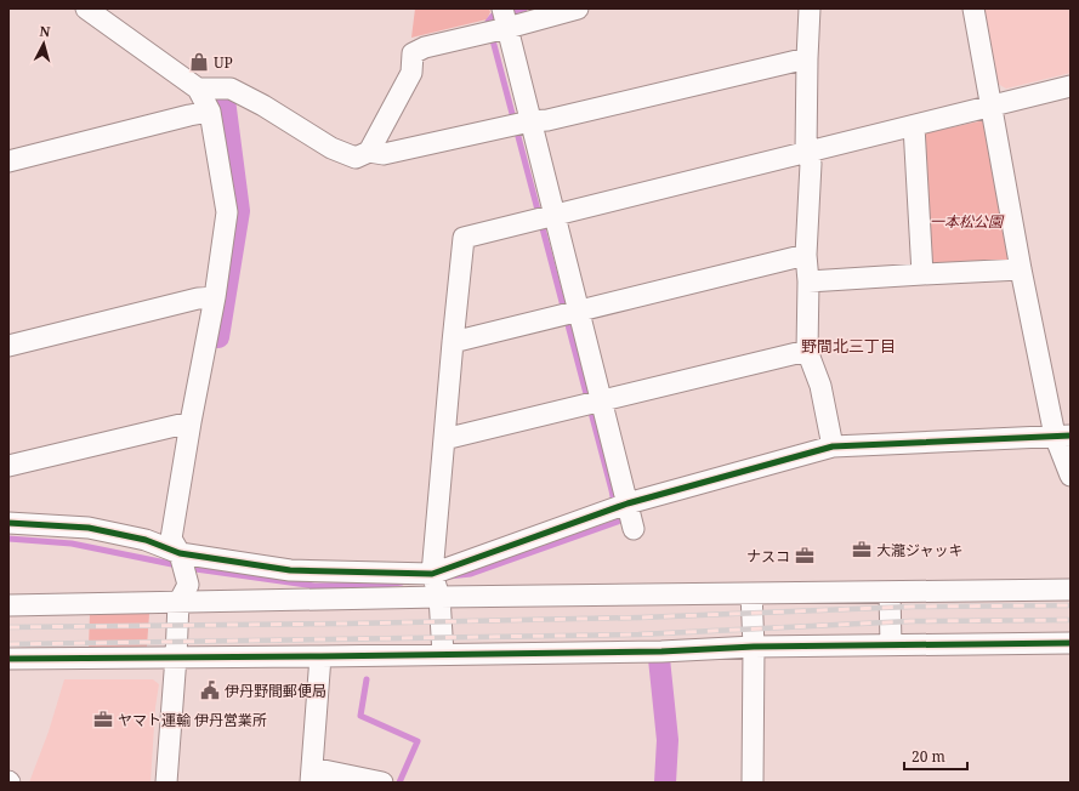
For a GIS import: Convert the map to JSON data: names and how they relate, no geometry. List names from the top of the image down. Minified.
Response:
{"districts":["野間北三丁目"],"parks":["一本松公園"],"places":{"shop":["UP"],"office":["大瀧ジャッキ","ナスコ","ヤマト運輸 伊丹営業所"],"public building":["伊丹野間郵便局"]},"scale_bar":"20 m","north":"top"}
